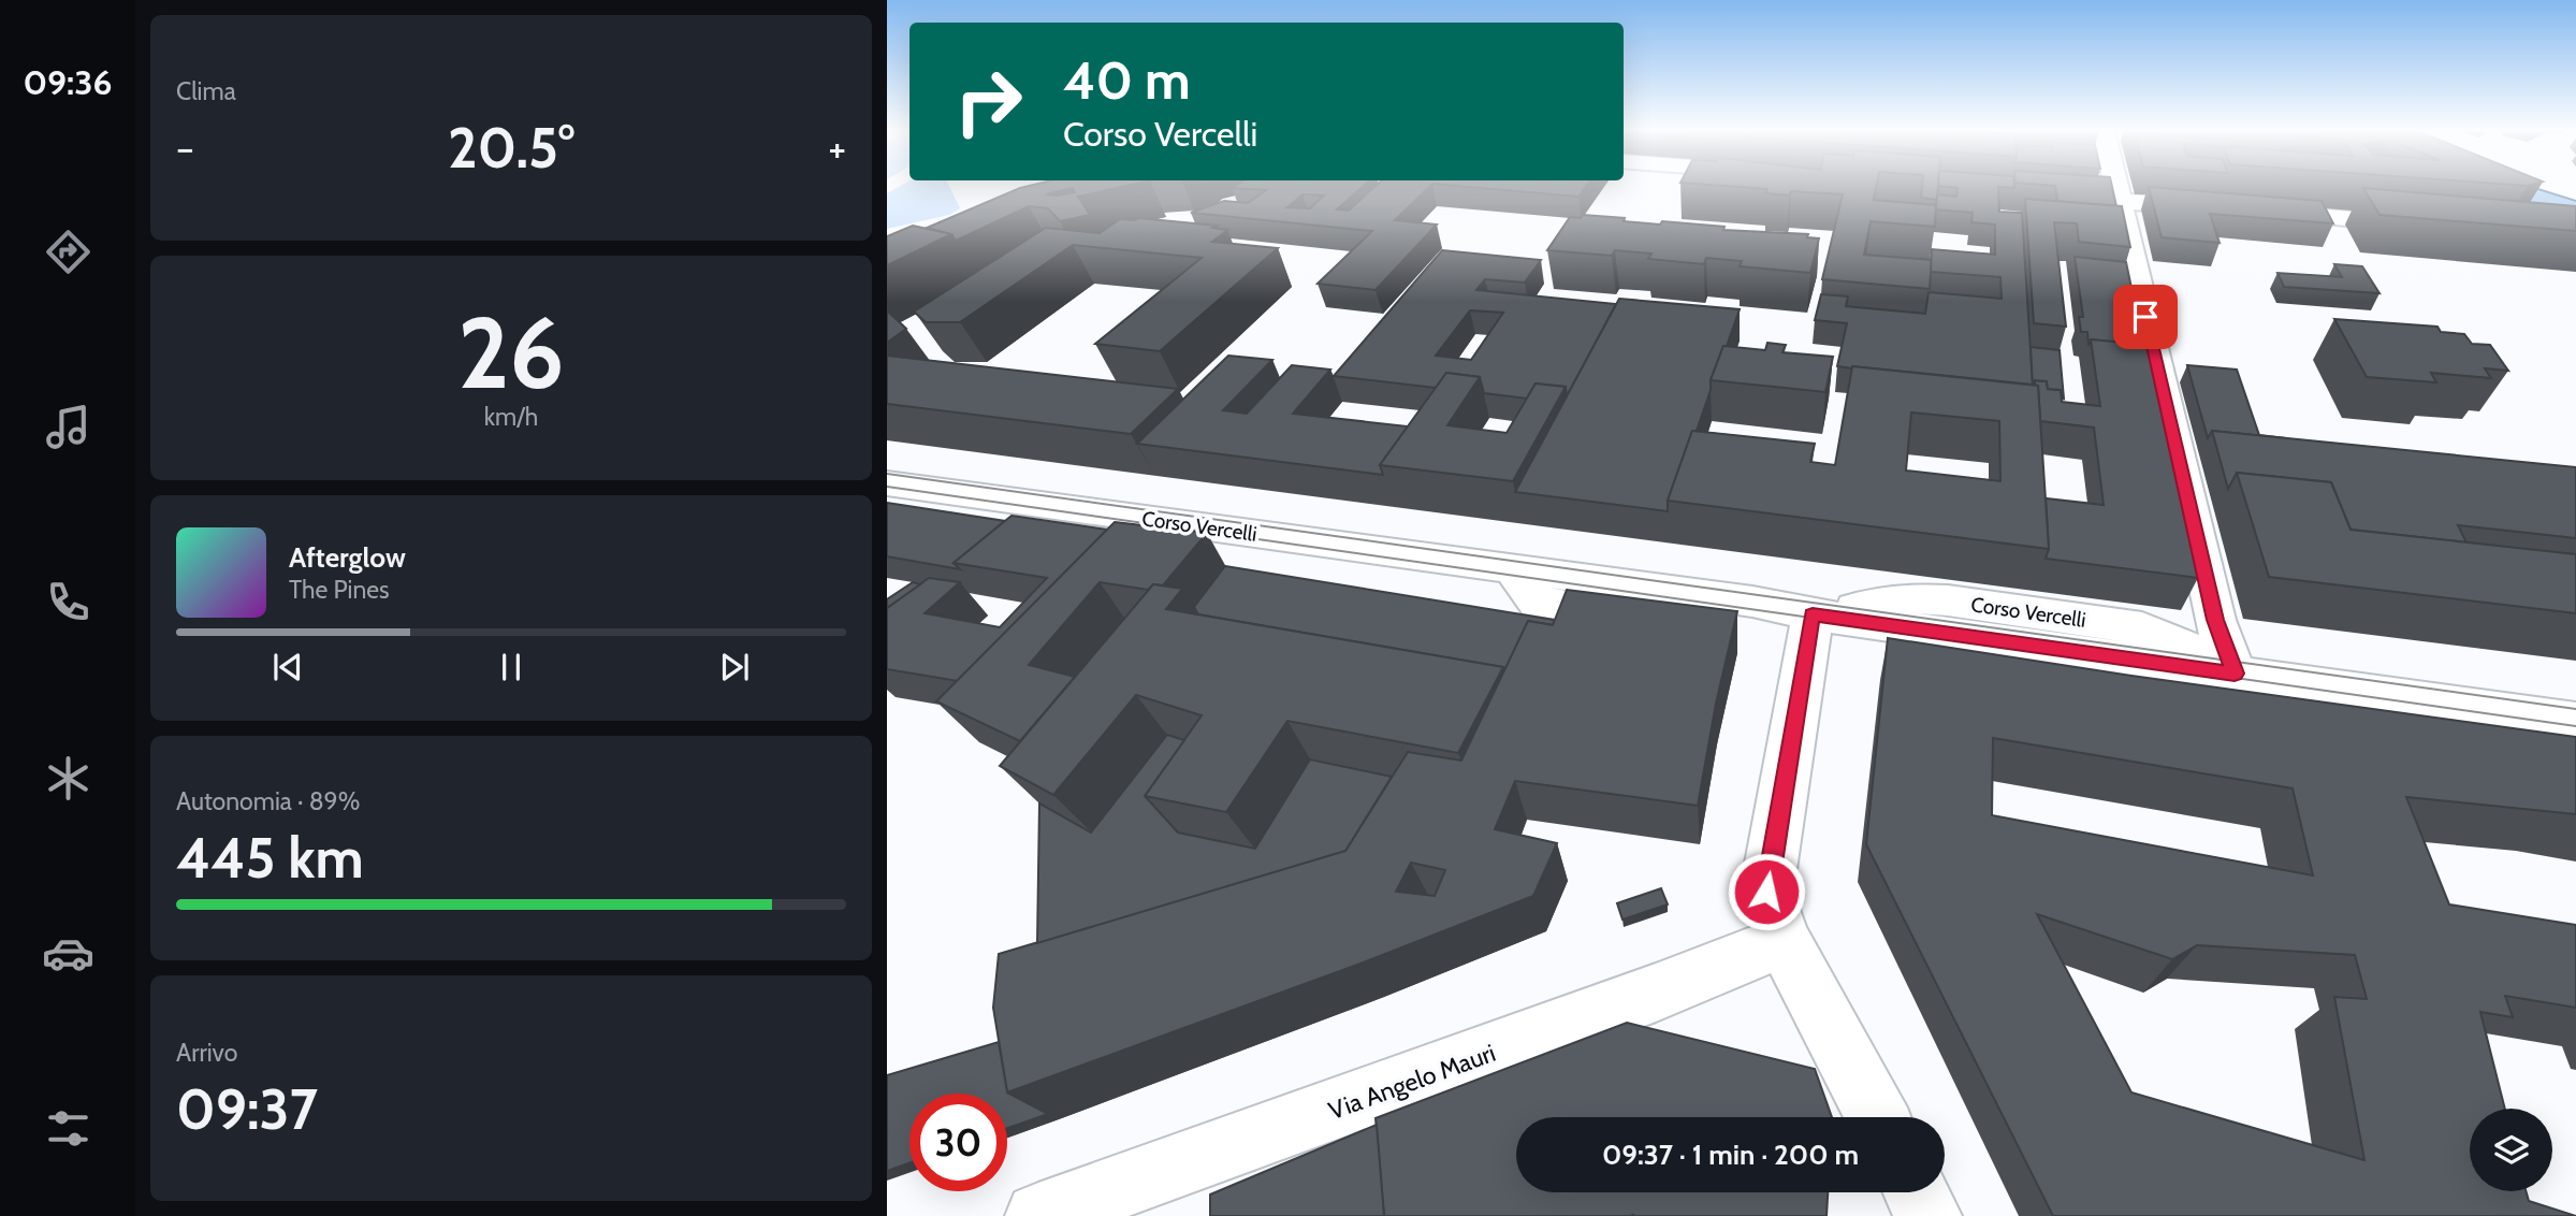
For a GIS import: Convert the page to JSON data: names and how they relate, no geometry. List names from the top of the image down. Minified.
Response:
{"streets":{"street":["Corso Vercelli","Via Angelo Mauri"]},"page":{"tabs":"09:36","tile":["Clima",["26","km/h"],["Autonomia · 89%","445 km"],["Arrivo","09:37"]],"turn":["40 m","Corso Vercelli"],"heat":["−","20.5°","+"],"song":["Afterglow","The Pines"],"limit":"30","trip":"09:37 · 1 min · 200 m"}}
